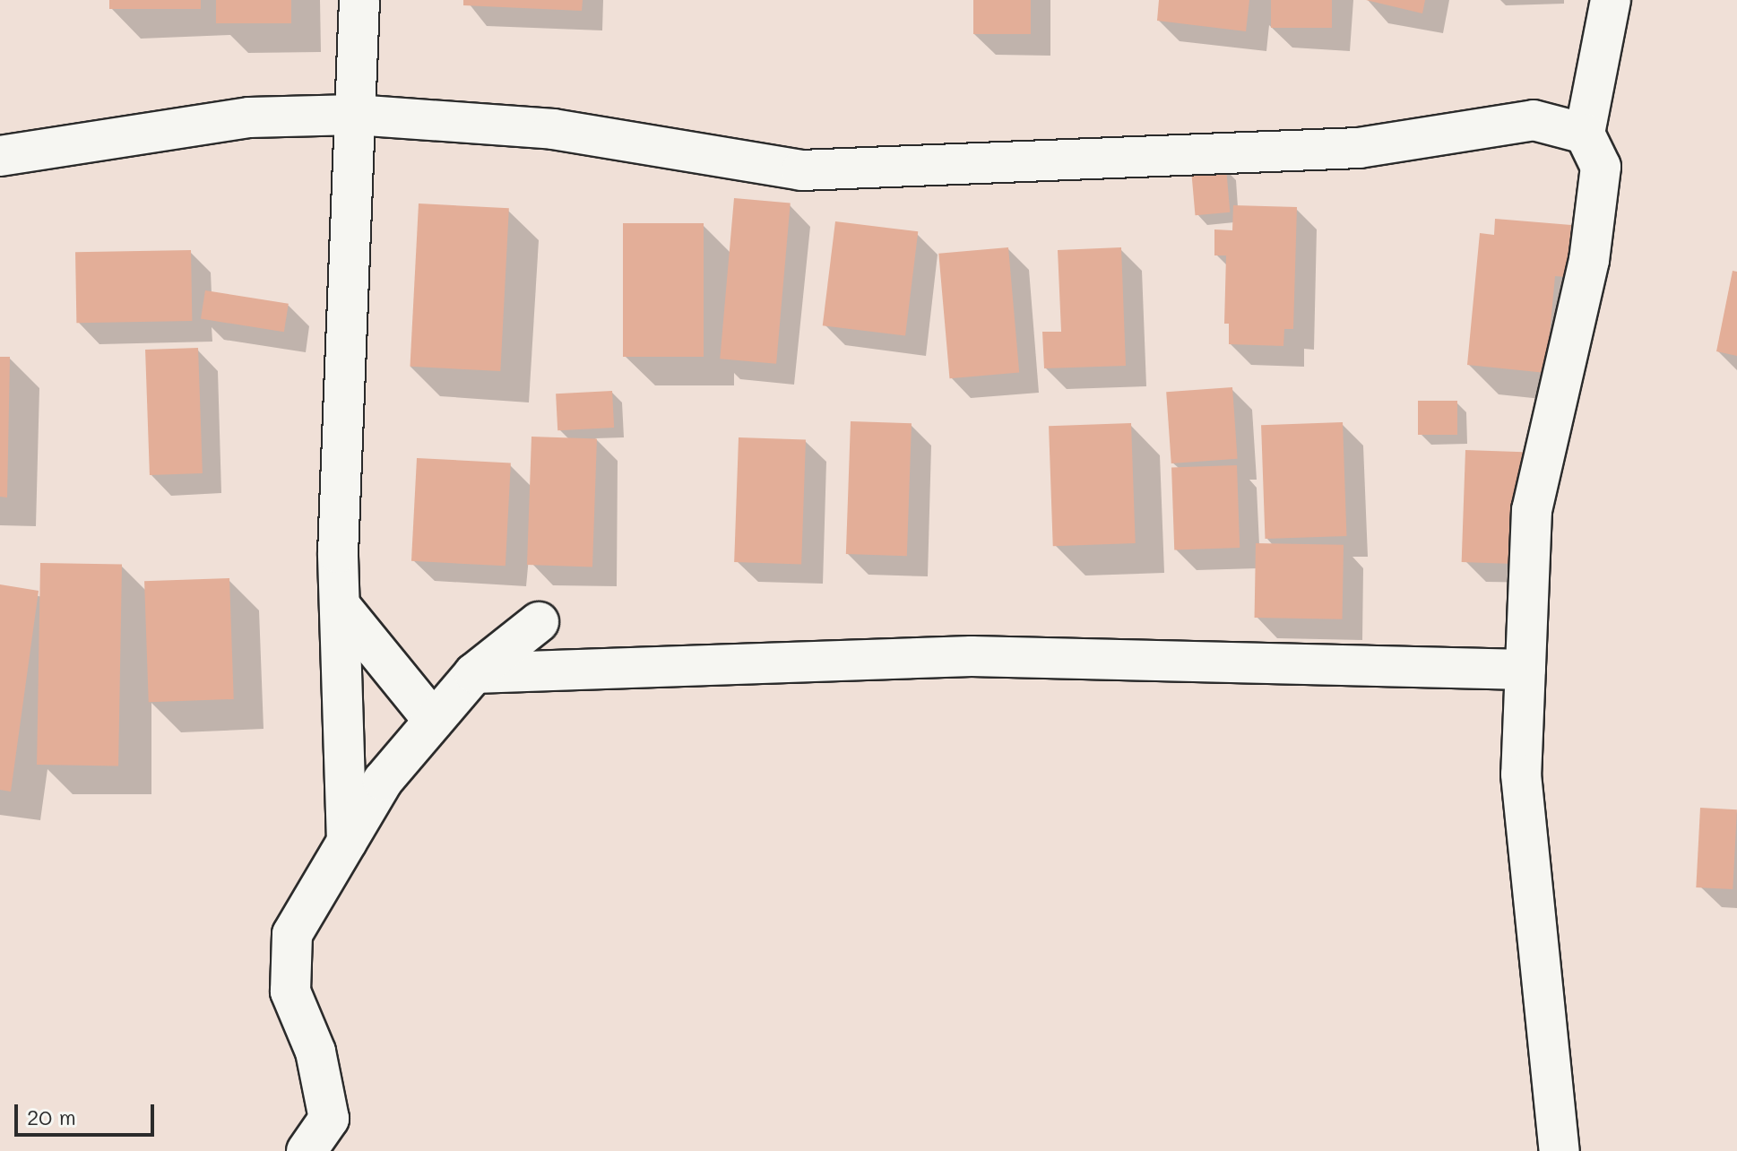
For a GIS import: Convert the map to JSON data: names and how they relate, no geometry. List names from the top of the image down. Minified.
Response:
{"scale_bar":"20 m"}
